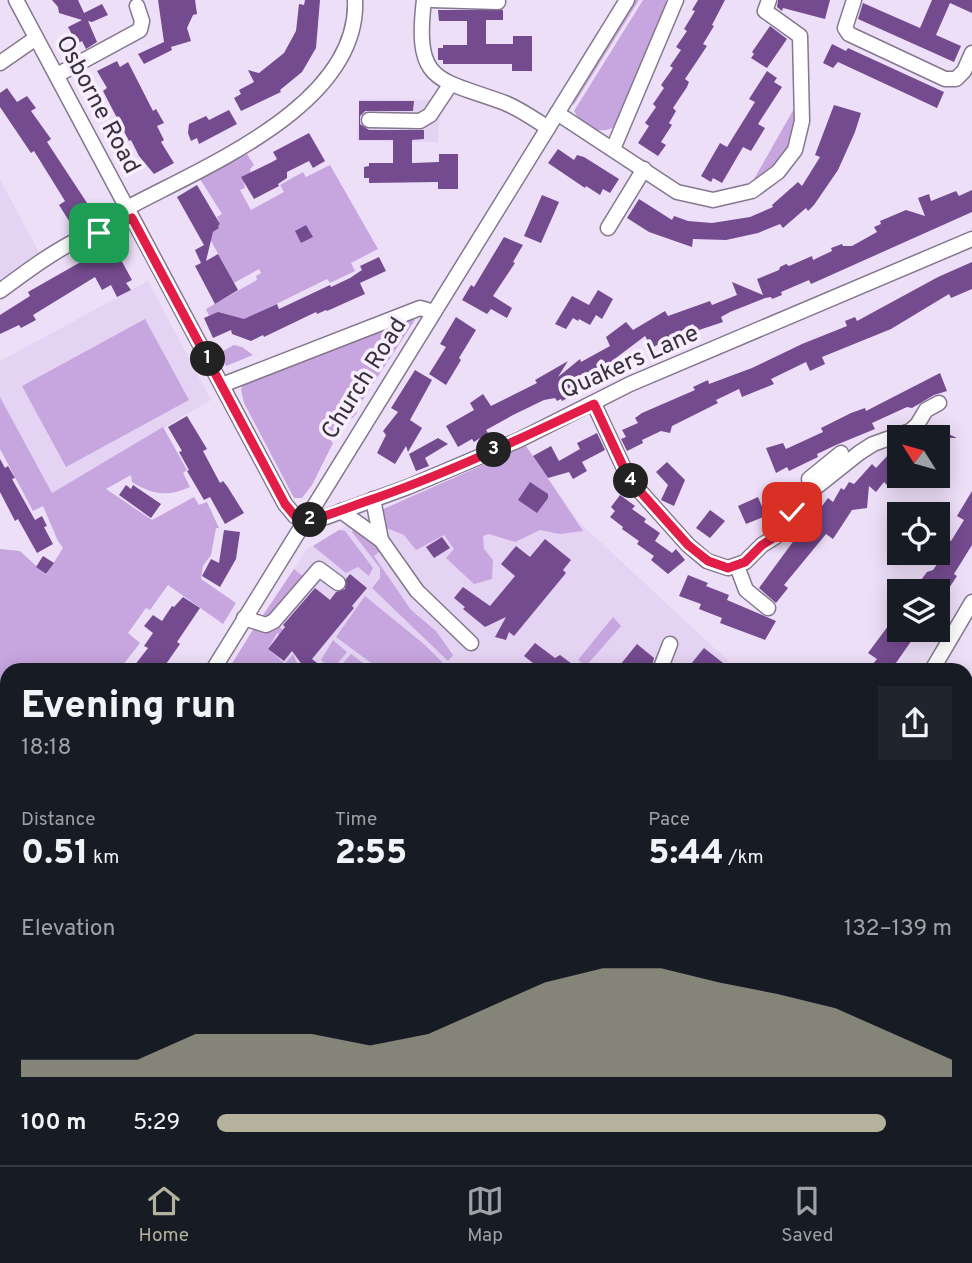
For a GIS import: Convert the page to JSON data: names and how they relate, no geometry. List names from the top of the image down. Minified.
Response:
{"streets":{"street":["Osborne Road","Quakers Lane","Church Road"]},"crossings":[["Osborne Road","Quakers Lane"],["Osborne Road","Church Road"],["Quakers Lane","Church Road"]],"north":"top left","page":{"pins":["1","3","4","2"],"heading":["Evening run","18:18"],"stats":[["Distance","0.51 km"],["Time","2:55"],["Pace","5:44 /km"]],"chart":["Elevation","132–139 m"],"list":[{"name":"100 m","note":"5:29"}],"tabs":["Home","Map","Saved"]}}
